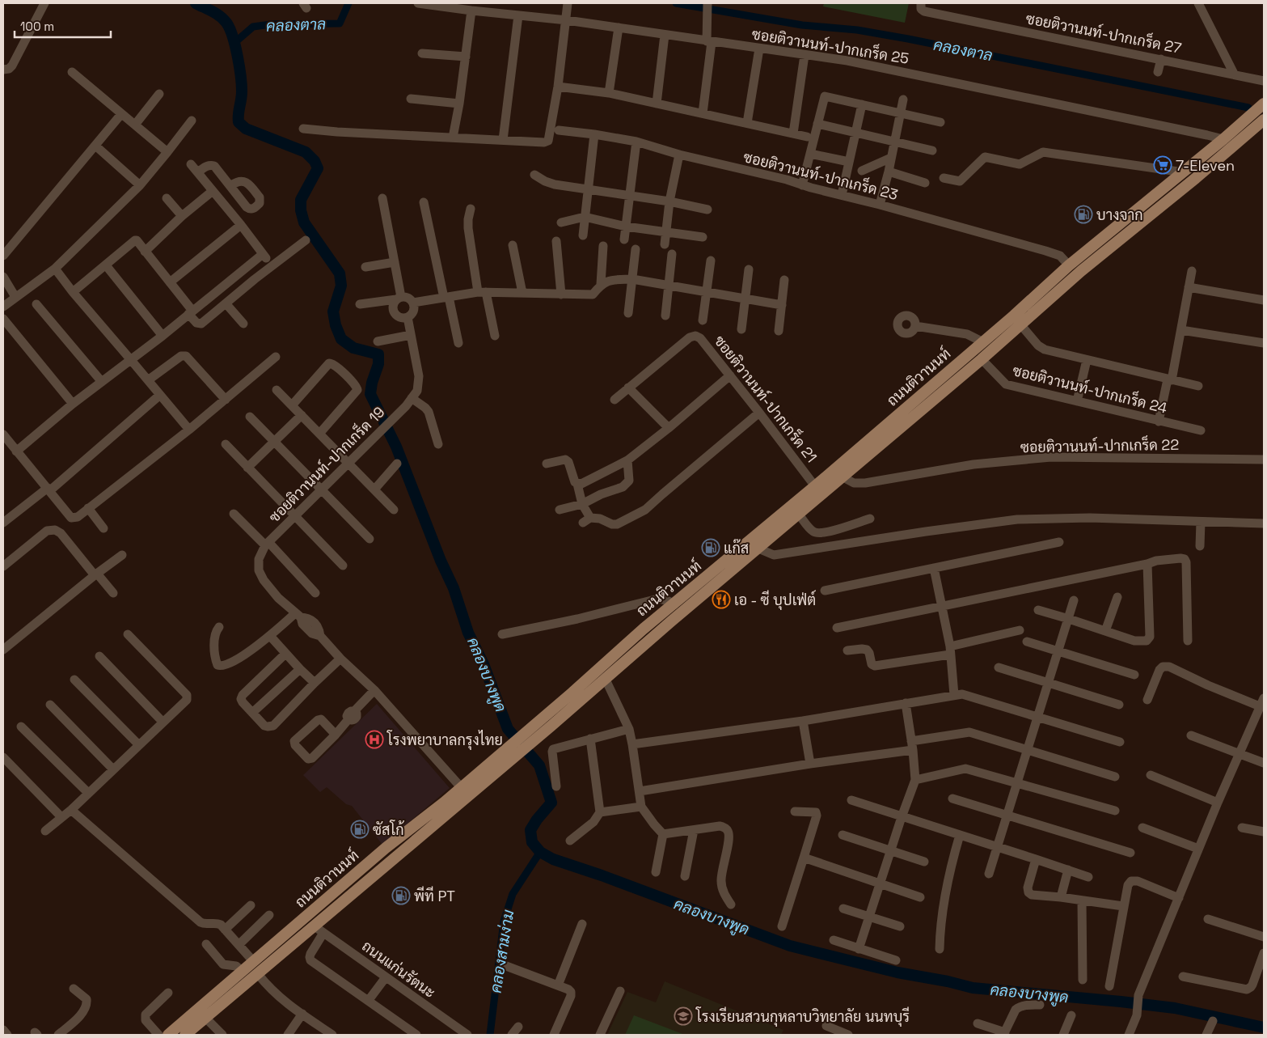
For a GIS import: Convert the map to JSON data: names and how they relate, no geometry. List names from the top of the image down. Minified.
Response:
{"streets":{"main road":["ถนนติวานนท์"],"street":["ซอยติวานนท์-ปากเกร็ด 27","ซอยติวานนท์-ปากเกร็ด 25","ซอยติวานนท์-ปากเกร็ด 23","ซอยติวานนท์-ปากเกร็ด 24","ซอยติวานนท์-ปากเกร็ด 21","ซอยติวานนท์-ปากเกร็ด 22","ซอยติวานนท์-ปากเกร็ด 19","ถนนแก่นรัตนะ"]},"crossings":[["ซอยติวานนท์-ปากเกร็ด 25","ถนนติวานนท์"],["ซอยติวานนท์-ปากเกร็ด 23","ถนนติวานนท์"],["ถนนติวานนท์","ซอยติวานนท์-ปากเกร็ด 24"],["ถนนติวานนท์","ซอยติวานนท์-ปากเกร็ด 21"],["ถนนติวานนท์","ซอยติวานนท์-ปากเกร็ด 22"],["ถนนติวานนท์","ซอยติวานนท์-ปากเกร็ด 19"],["ถนนติวานนท์","ถนนแก่นรัตนะ"]],"water":["คลองตาล","คลองบางพูด","คลองสามง่าม"],"places":{"supermarket":["7-Eleven"],"fuel station":["บางจาก","แก๊ส","ซัสโก้","พีที PT"],"restaurant":["เอ - ซี บุปเฟ่ต์"],"hospital":["โรงพยาบาลกรุงไทย"],"school or university":["โรงเรียนสวนกุหลาบวิทยาลัย นนทบุรี"]},"scale_bar":"100 m"}
